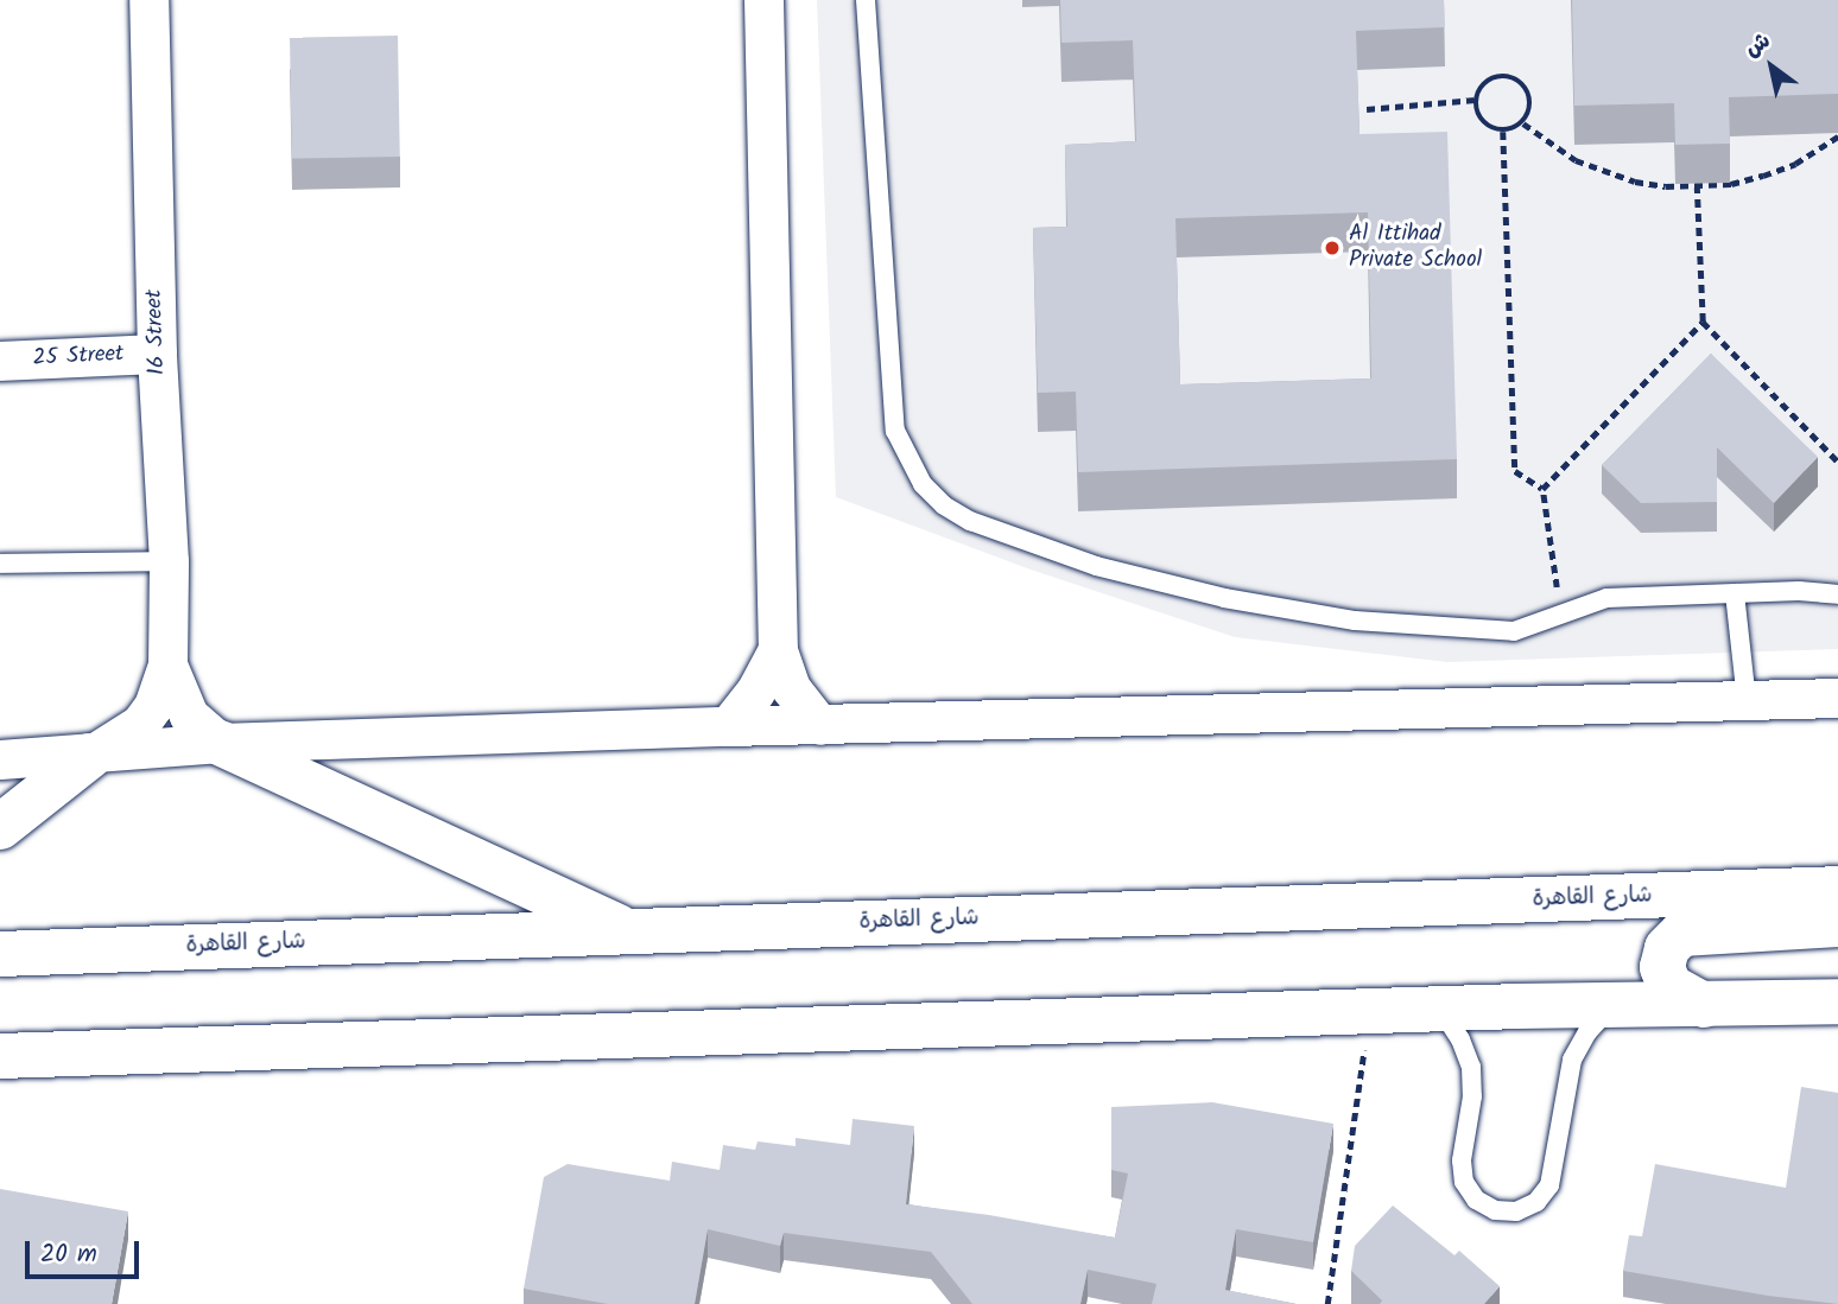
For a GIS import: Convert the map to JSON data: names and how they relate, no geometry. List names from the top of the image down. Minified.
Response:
{"streets":{"main road":["شارع القاهرة"],"street":["16 Street","25 Street"]},"crossings":[["16 Street","25 Street"]],"places":["Al Ittihad Private School"],"scale_bar":"20 m","north":"top left"}
